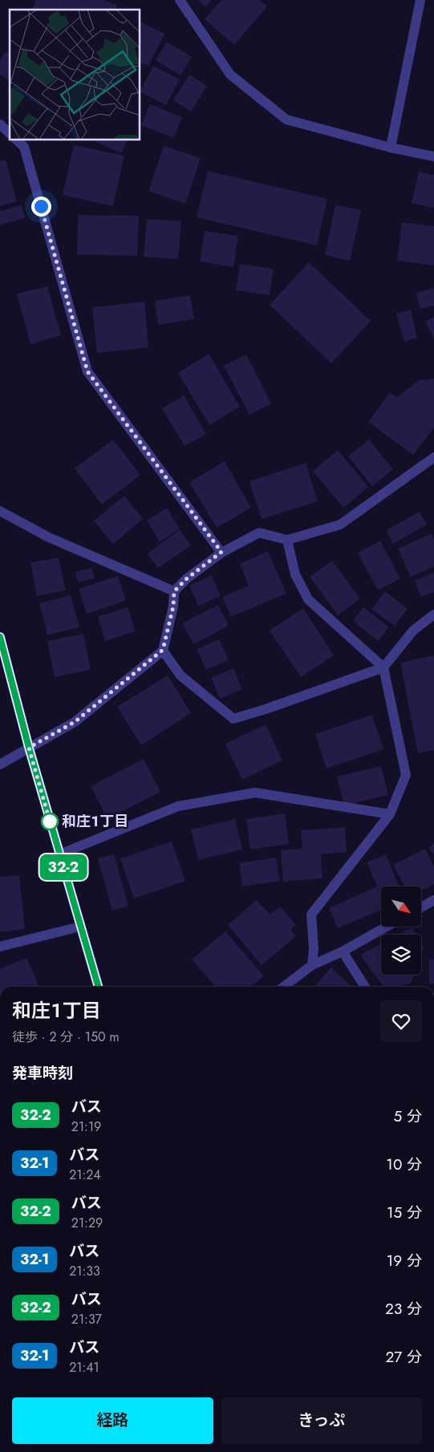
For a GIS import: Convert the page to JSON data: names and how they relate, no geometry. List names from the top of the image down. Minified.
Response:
{"places":["和庄１丁目"],"lines":["bus line 32-2"],"north":"bottom right","page":{"on_map":"32-2","heading":[["和庄１丁目","徒歩 · 2 分 · 150 m"],"発車時刻"],"list":[{"mark":"32-2","name":"バス","note":"21:19","value":"5 分"},{"mark":"32-1","name":"バス","note":"21:24","value":"10 分"},{"mark":"32-2","name":"バス","note":"21:29","value":"15 分"},{"mark":"32-1","name":"バス","note":"21:33","value":"19 分"},{"mark":"32-2","name":"バス","note":"21:37","value":"23 分"},{"mark":"32-1","name":"バス","note":"21:41","value":"27 分"}],"buttons":["経路","きっぷ"]}}
